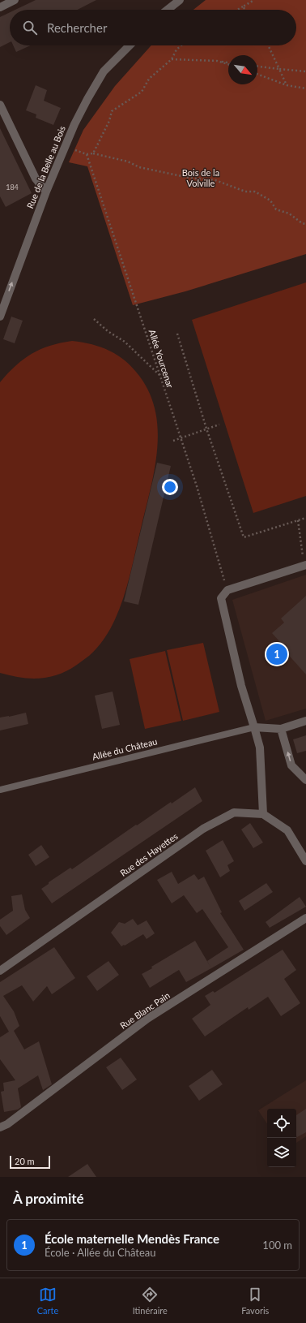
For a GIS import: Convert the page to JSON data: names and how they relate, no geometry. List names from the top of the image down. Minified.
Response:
{"streets":{"street":["Rue de la Belle au Bois","Allée du Château","Rue des Hayettes","Rue Blanc Pain"],"path":["Allée Yourcenar"]},"one_way":["Rue de la Belle au Bois"],"parks":["Bois de la Volville"],"house_numbers":["184"],"scale_bar":"20 m","north":"bottom right","page":{"search":"Rechercher","pins":"1","scale":"20 m","heading":"À proximité","list":[{"mark":"1","name":"École maternelle Mendès France","note":"École · Allée du Château","value":"100 m"}],"nav":["Carte","Itinéraire","Favoris"]}}
